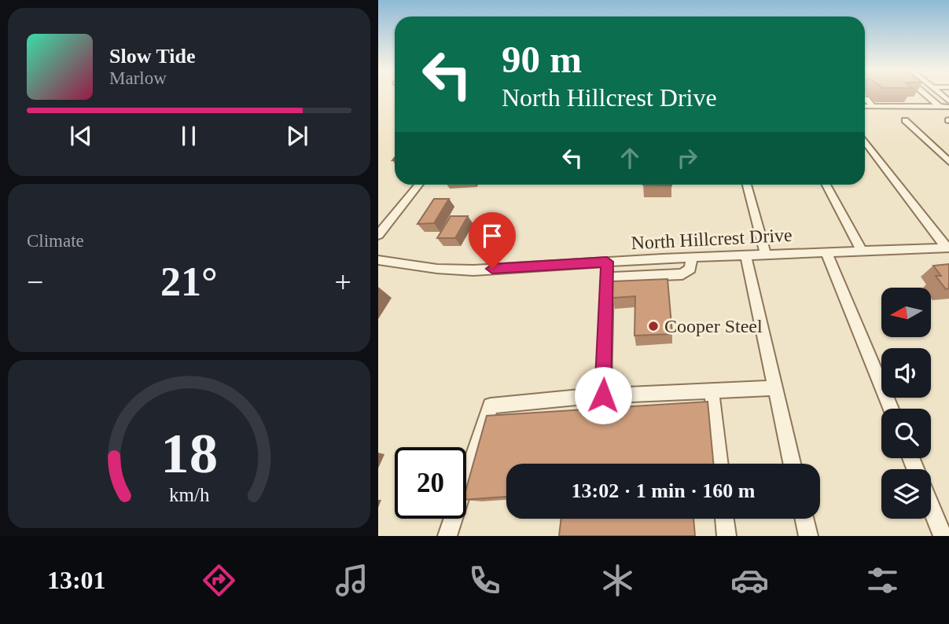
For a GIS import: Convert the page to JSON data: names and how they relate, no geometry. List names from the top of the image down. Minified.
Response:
{"streets":{"street":["North Hillcrest Drive"]},"places":["Cooper Steel"],"north":"left","page":{"turn":["90 m","North Hillcrest Drive"],"song":["Slow Tide","Marlow"],"tile":"Climate","heat":["−","21°","+"],"limit":"20","trip":"13:02 · 1 min · 160 m","tabs":"13:01","gauge":["18","km/h"]}}
